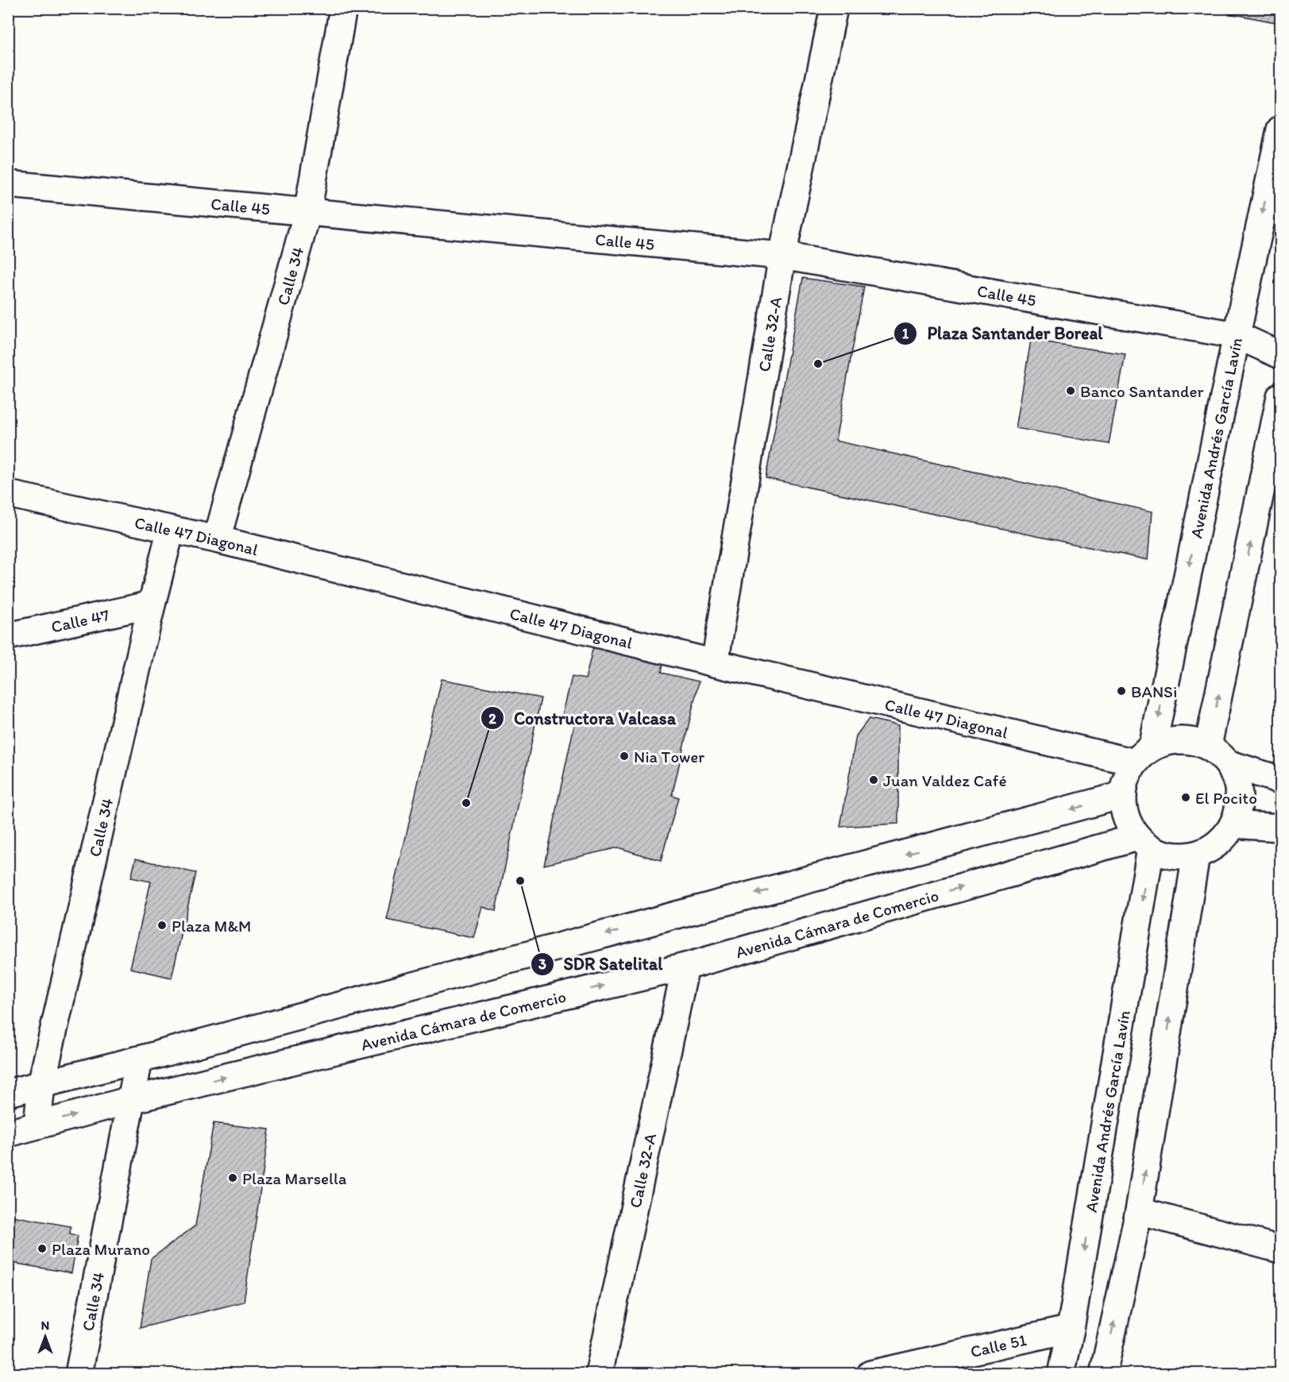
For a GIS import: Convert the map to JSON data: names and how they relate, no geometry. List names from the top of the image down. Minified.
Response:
{"streets":{"street":["Calle 45","Calle 34","Calle 32-A","Avenida Andrés García Lavín","Calle 47 Diagonal","Calle 47","Avenida Cámara de Comercio","Calle 51"]},"crossings":[["Calle 45","Calle 34"],["Calle 45","Calle 32-A"],["Calle 45","Avenida Andrés García Lavín"],["Calle 34","Calle 47 Diagonal"],["Calle 34","Calle 47"],["Calle 34","Avenida Cámara de Comercio"],["Calle 32-A","Calle 47 Diagonal"],["Calle 32-A","Avenida Cámara de Comercio"],["Avenida Andrés García Lavín","Calle 47 Diagonal"],["Avenida Andrés García Lavín","Avenida Cámara de Comercio"],["Avenida Andrés García Lavín","Calle 51"],["Calle 47 Diagonal","Avenida Cámara de Comercio"]],"places":["Plaza Santander Boreal","Banco Santander","BANSi","Nia Tower","Juan Valdez Café","El Pocito","Constructora Valcasa","SDR Satelital","Plaza M&M","Plaza Marsella","Plaza Murano"],"north":"top"}
